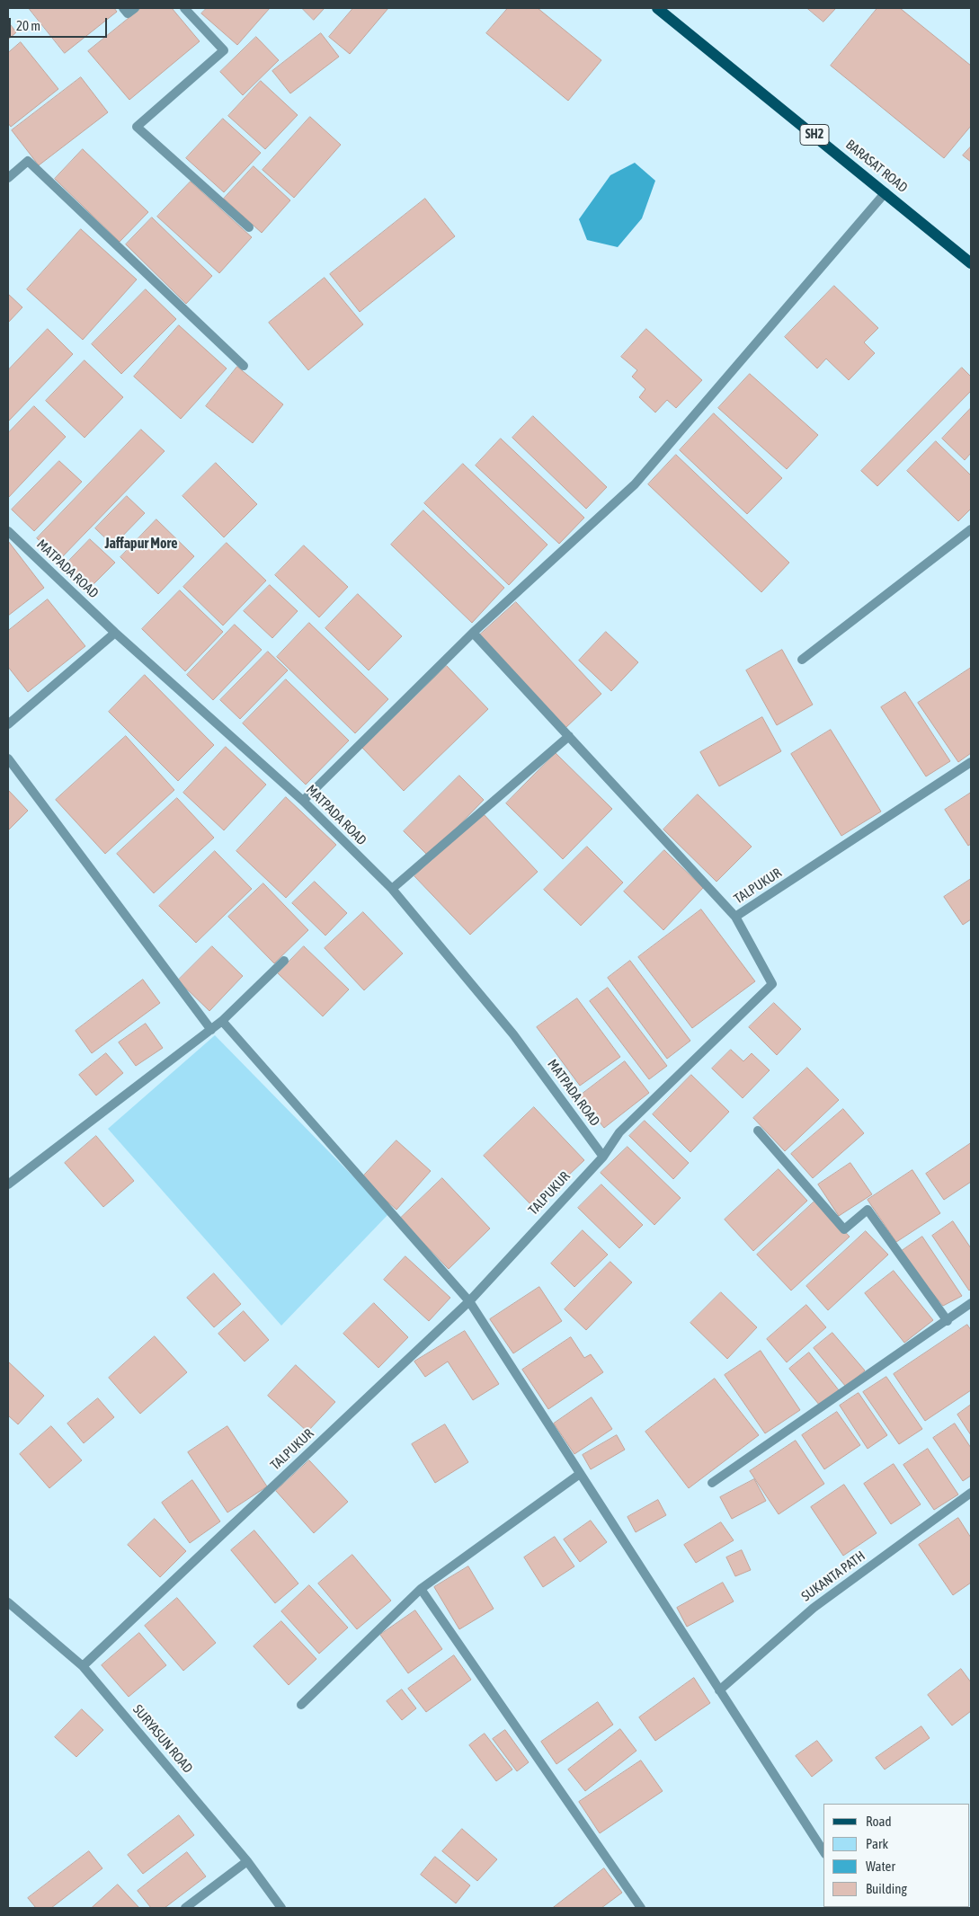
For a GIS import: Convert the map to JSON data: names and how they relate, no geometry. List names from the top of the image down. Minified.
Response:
{"streets":{"main road":["SH2","BARASAT ROAD"],"street":["MATPADA ROAD","TALPUKUR","SUKANTA PATH","SURYASUN ROAD"]},"crossings":[["MATPADA ROAD","TALPUKUR"],["TALPUKUR","SURYASUN ROAD"]],"districts":["Jaffapur More"],"legend":["Road","Park","Water","Building"],"scale_bar":"20 m"}
